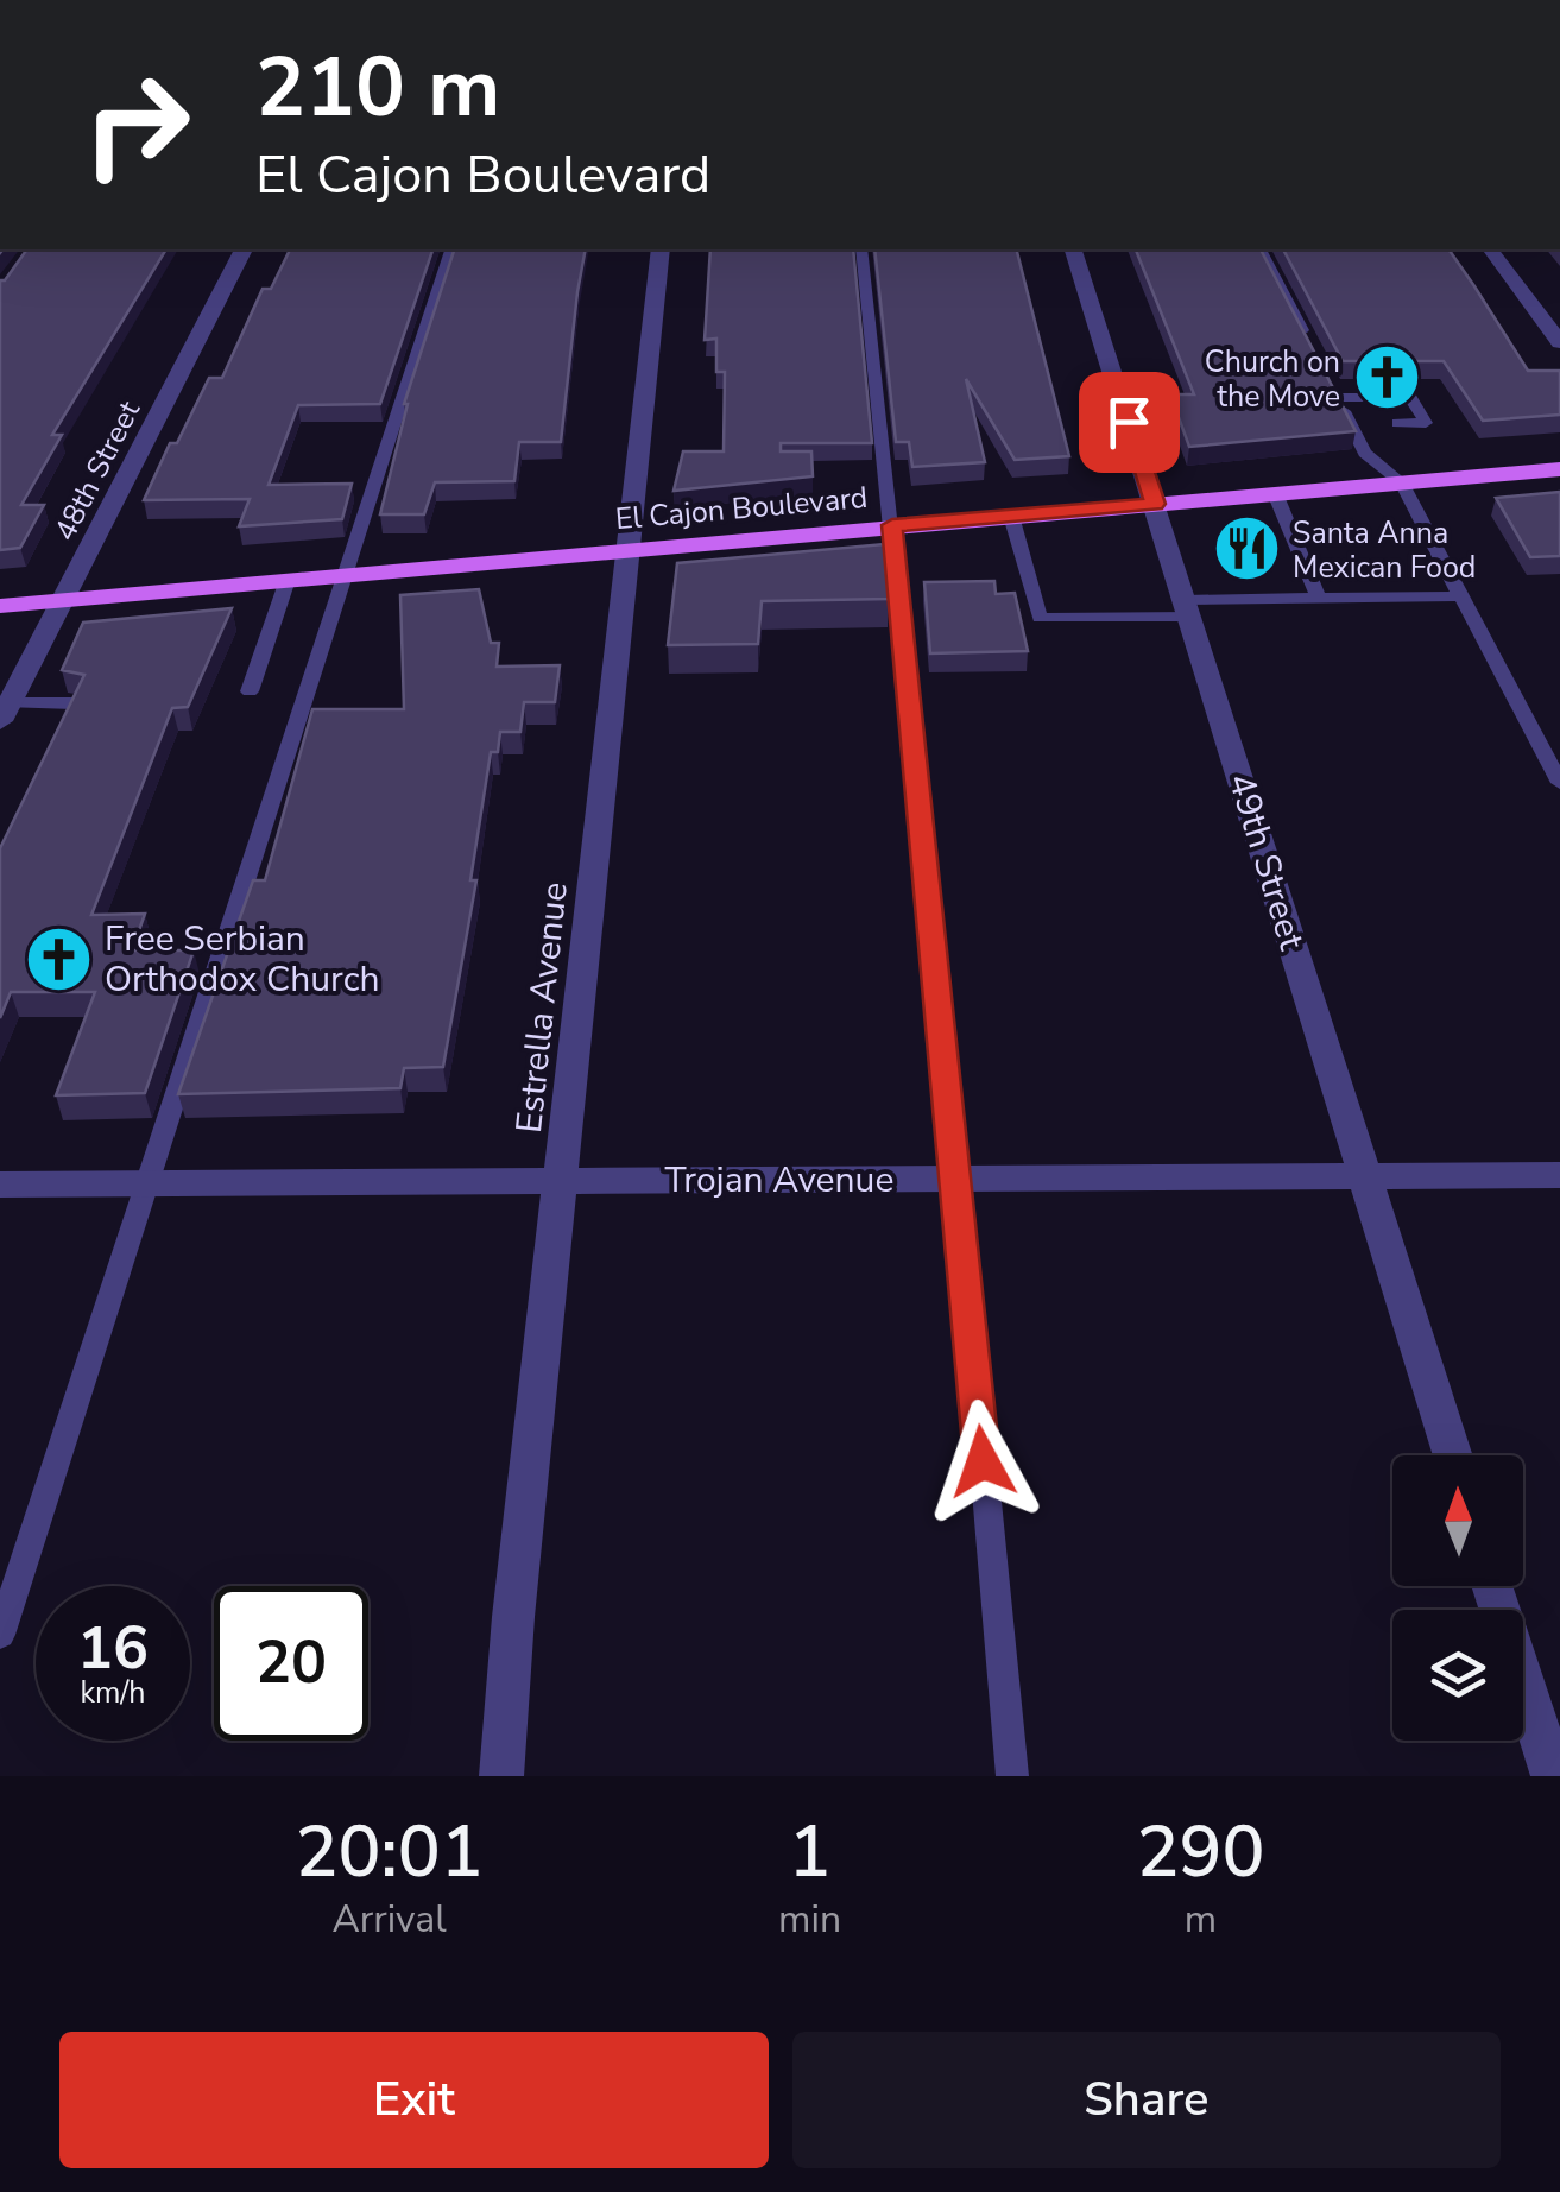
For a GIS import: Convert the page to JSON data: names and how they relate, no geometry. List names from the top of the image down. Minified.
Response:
{"streets":{"main road":["El Cajon Boulevard"],"street":["48th Street","49th Street","Estrella Avenue","Trojan Avenue"]},"crossings":[["48th Street","El Cajon Boulevard"],["El Cajon Boulevard","49th Street"],["El Cajon Boulevard","Estrella Avenue"],["49th Street","Trojan Avenue"],["Estrella Avenue","Trojan Avenue"]],"places":{"church":["Church on the Move","Free Serbian Orthodox Church"],"restaurant":["Santa Anna Mexican Food"]},"north":"top","page":{"turn":["210 m","El Cajon Boulevard"],"speed":"16 km/h","limit":"20","eta":["20:01","Arrival","1","min","290","m"],"buttons":["Exit","Share"]}}
